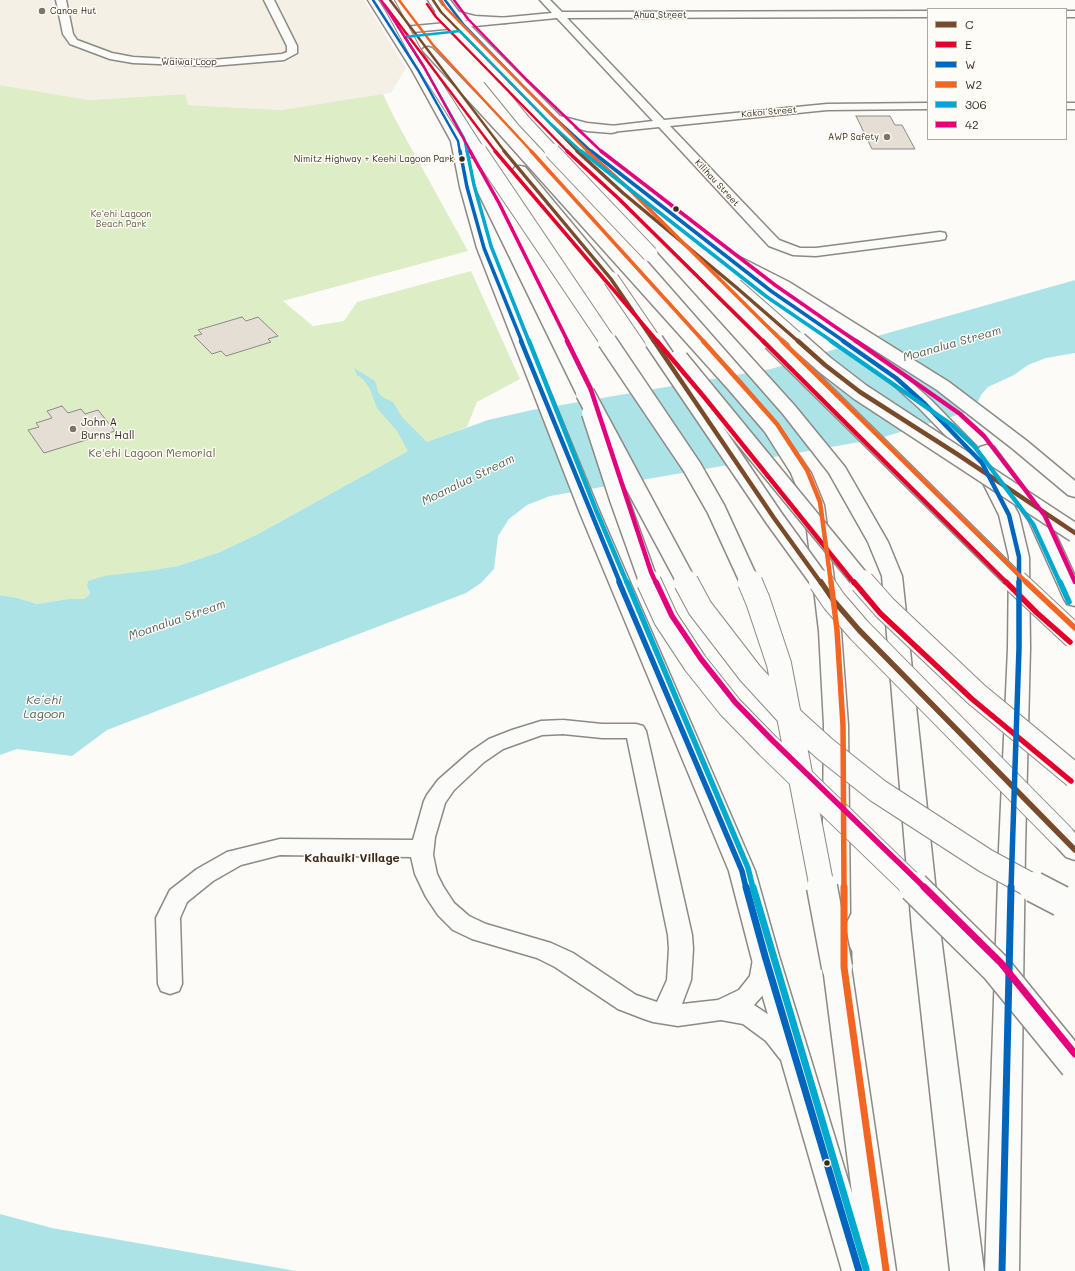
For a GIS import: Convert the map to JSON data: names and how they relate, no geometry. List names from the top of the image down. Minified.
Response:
{"streets":{"street":["Ahua Street","Waiwai Loop","Kakoi Street","Kilihau Street"]},"crossings":[["Ahua Street","Kilihau Street"],["Kakoi Street","Kilihau Street"]],"districts":["Kahauiki Village"],"water":["Moanalua Stream","Keʻehi Lagoon"],"parks":["Keʻehi Lagoon Beach Park","Ke'ehi Lagoon Memorial"],"places":["Canoe Hut","AWP Safety","Nimitz Highway + Keehi Lagoon Park","John A Burns Hall"],"lines":["transit line C","transit line W","transit line W2","transit line 42","transit line E","transit line 306"],"legend":["C","E","W","W2","306","42"]}
